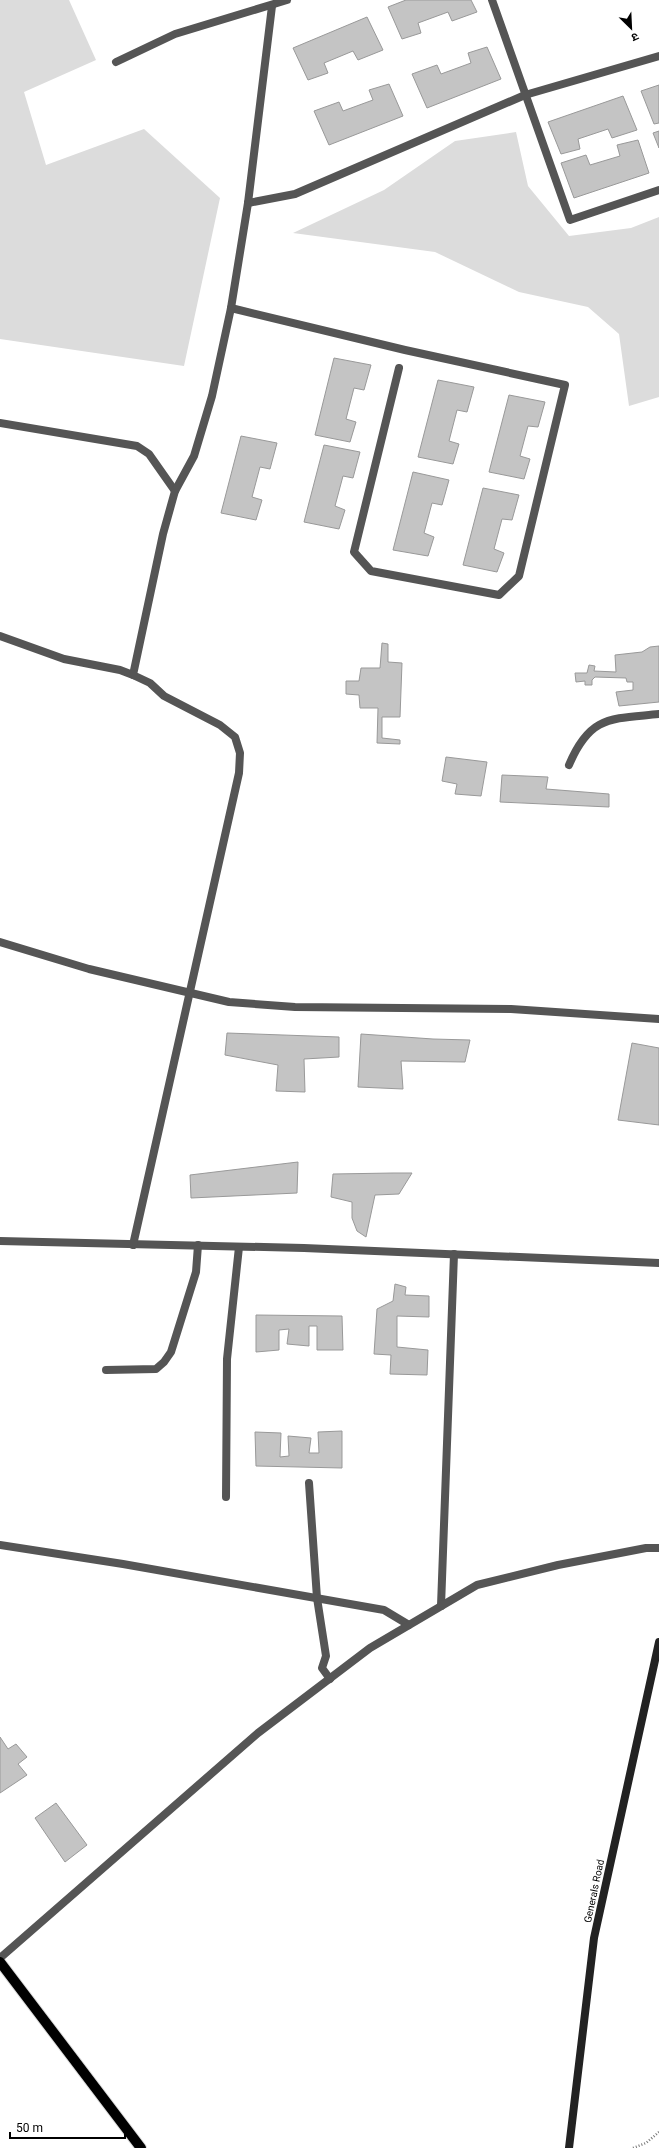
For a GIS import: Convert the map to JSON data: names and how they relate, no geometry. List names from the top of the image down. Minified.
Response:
{"streets":{"street":["Generals Road"]},"scale_bar":"50 m","north":"bottom right"}
